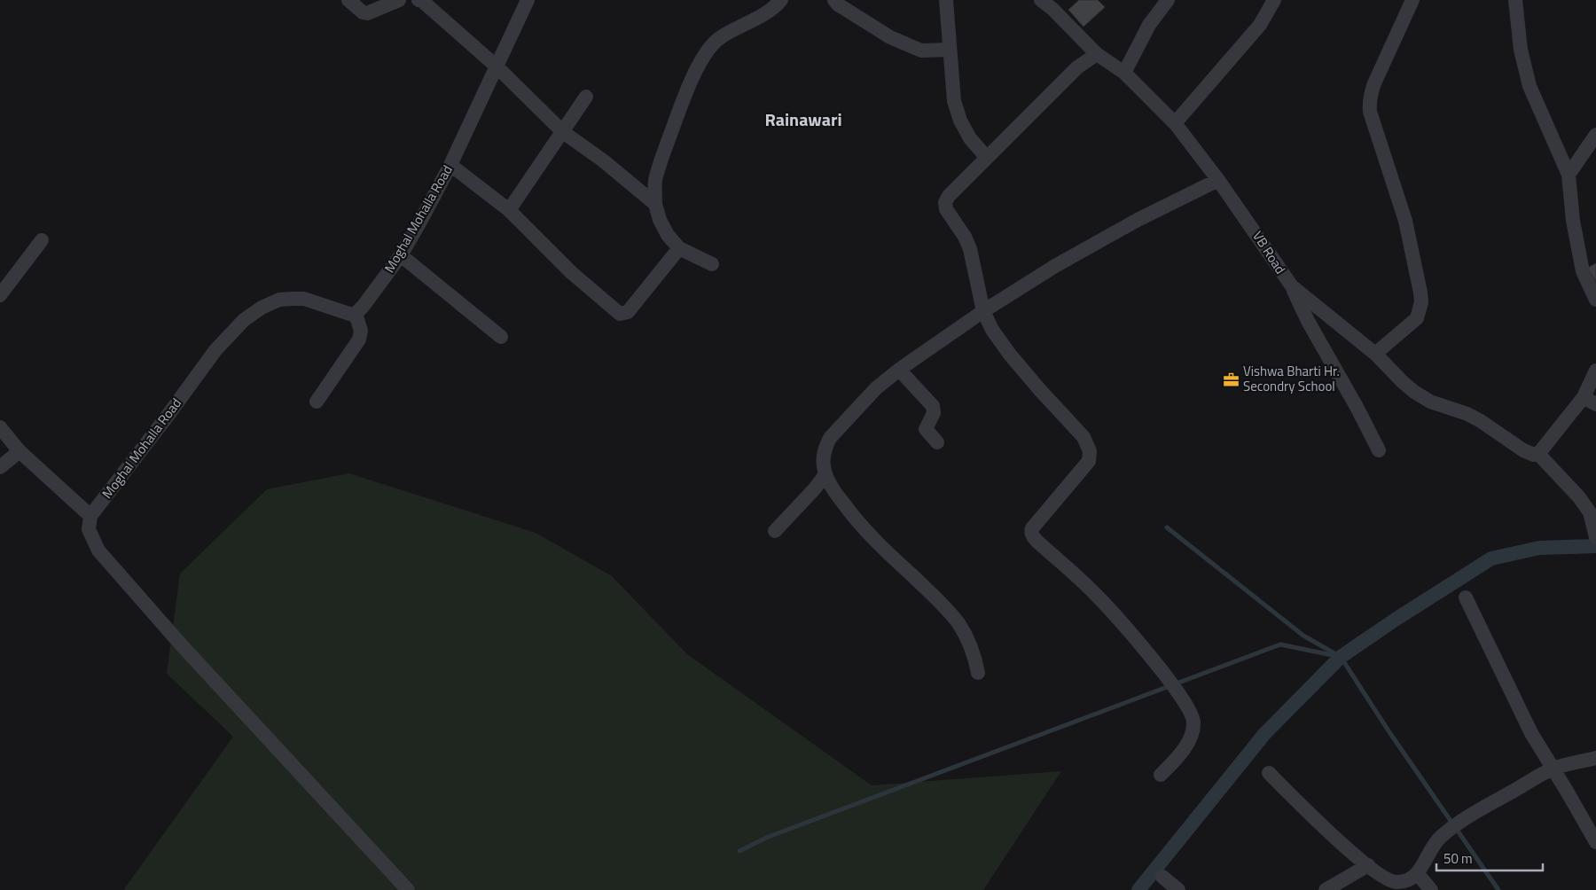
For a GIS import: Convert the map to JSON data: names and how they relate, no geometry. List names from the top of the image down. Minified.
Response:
{"streets":{"street":["Moghal Mohalla Road","VB Road"]},"districts":["Rainawari"],"places":{"office":["Vishwa Bharti Hr. Secondry School"]},"scale_bar":"50 m"}
